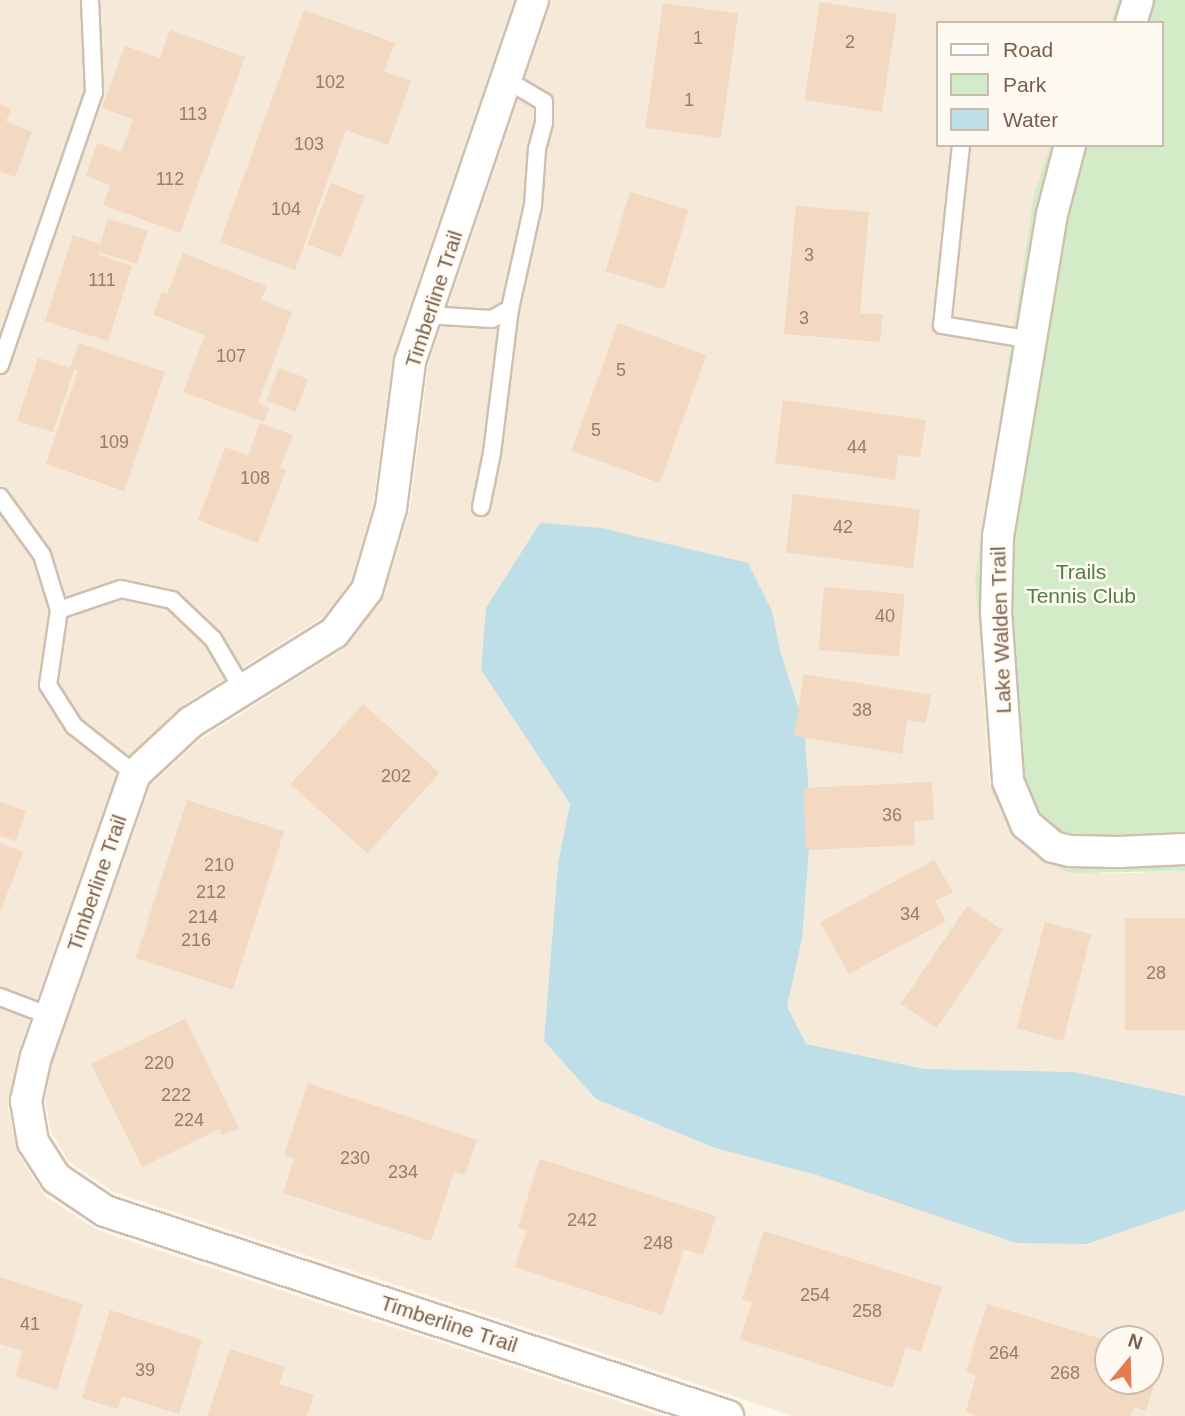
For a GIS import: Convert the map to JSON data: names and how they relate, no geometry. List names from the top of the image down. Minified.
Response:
{"streets":{"street":["Timberline Trail","Lake Walden Trail"]},"parks":["Trails Tennis Club"],"house_numbers":["1","2","102","1","113","103","112","104","3","111","3","107","5","5","109","44","108","42","40","38","202","36","210","212","34","214","216","28","220","222","224","230","234","242","248","254","258","41","264","39","268"],"legend":["Road","Park","Water"],"north":"top"}
